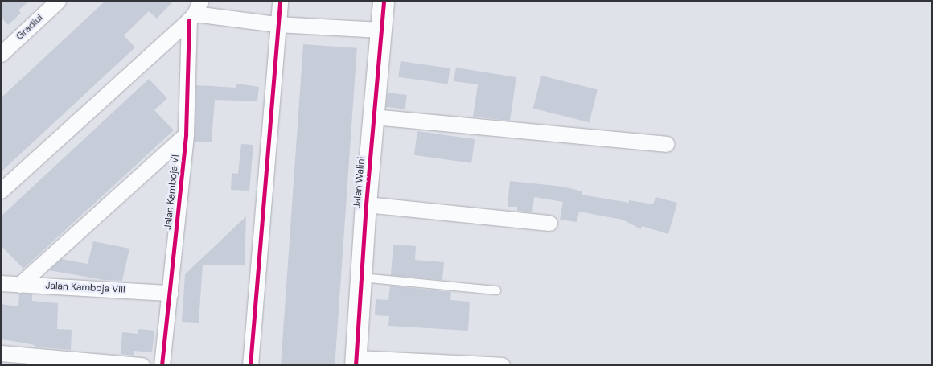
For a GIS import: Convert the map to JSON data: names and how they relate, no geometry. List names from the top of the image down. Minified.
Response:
{"streets":{"street":["Gradiul","Jalan Walini","Jalan Kamboja VI","Jalan Kamboja VIII"]},"crossings":[["Jalan Kamboja VI","Jalan Kamboja VIII"]]}
